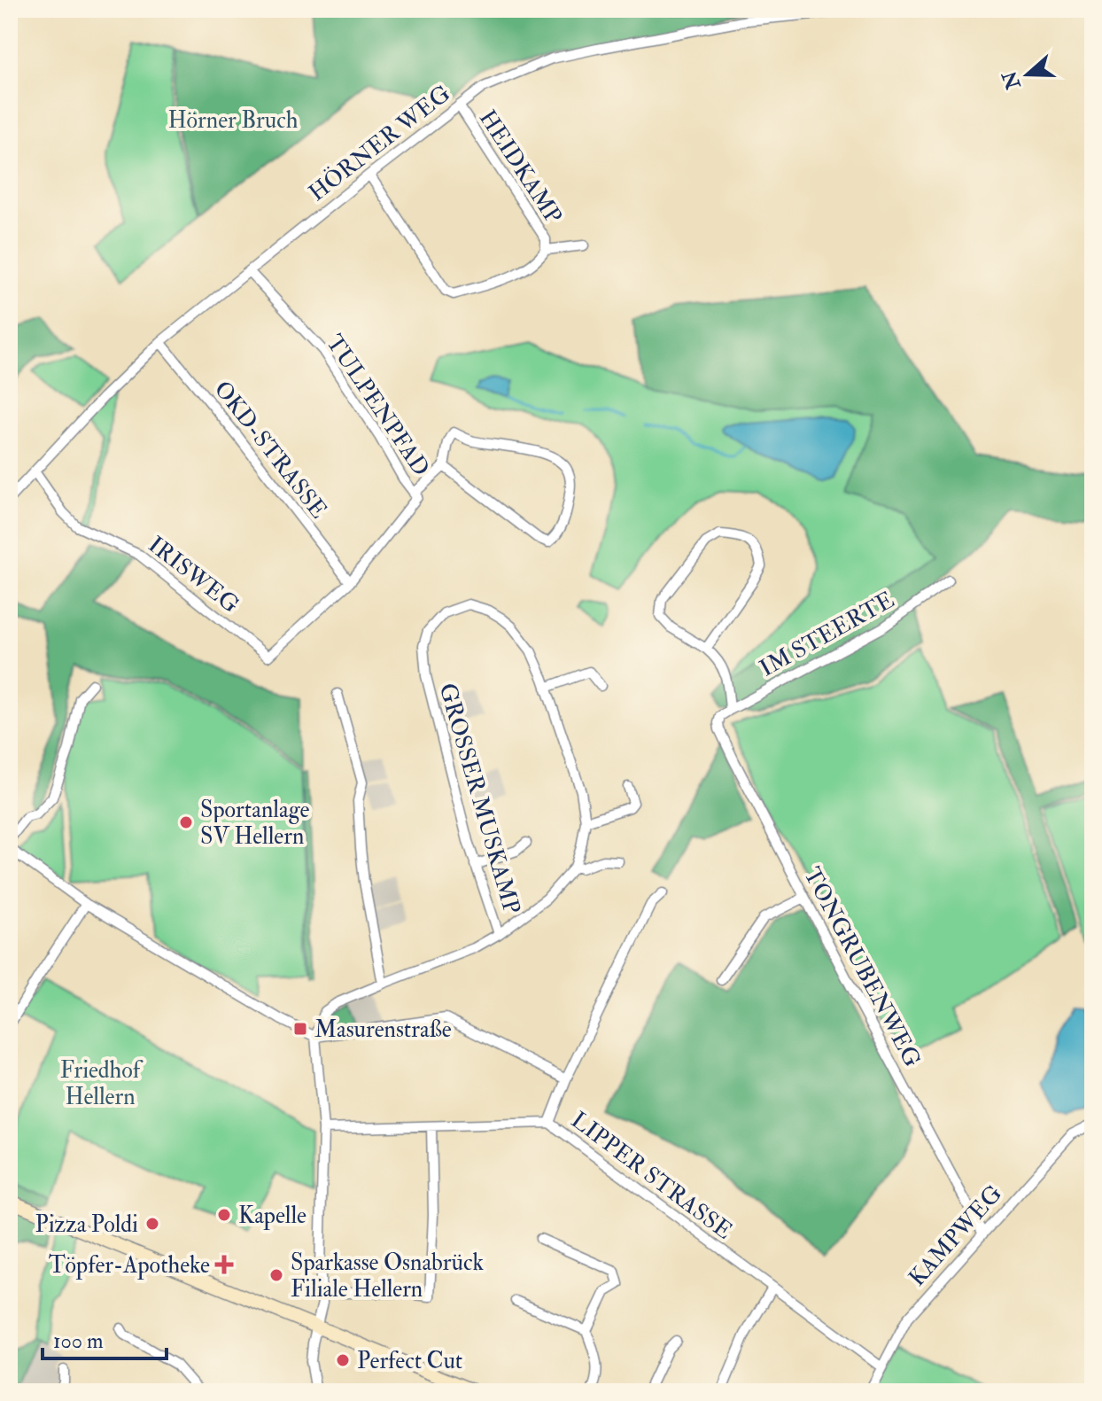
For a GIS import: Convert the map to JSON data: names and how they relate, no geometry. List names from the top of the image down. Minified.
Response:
{"streets":{"street":["HÖRNER WEG","HEIDKAMP","TULPENPFAD","OKD-STRASSE","IRISWEG","IM STEERTE","GROSSER MUSKAMP","TONGRUBENWEG","LIPPER STRASSE","KAMPWEG"]},"crossings":[["HÖRNER WEG","HEIDKAMP"],["HÖRNER WEG","TULPENPFAD"],["HÖRNER WEG","OKD-STRASSE"],["HÖRNER WEG","IRISWEG"],["OKD-STRASSE","IRISWEG"],["IM STEERTE","TONGRUBENWEG"],["TONGRUBENWEG","KAMPWEG"],["LIPPER STRASSE","KAMPWEG"]],"parks":["Hörner Bruch","Friedhof Hellern"],"places":{"other":["Sportanlage SV Hellern","Kapelle","Pizza Poldi","Sparkasse Osnabrück Filiale Hellern","Perfect Cut"],"transit":["Masurenstraße"],"health":["Töpfer-Apotheke"]},"scale_bar":"100 m","north":"left"}
